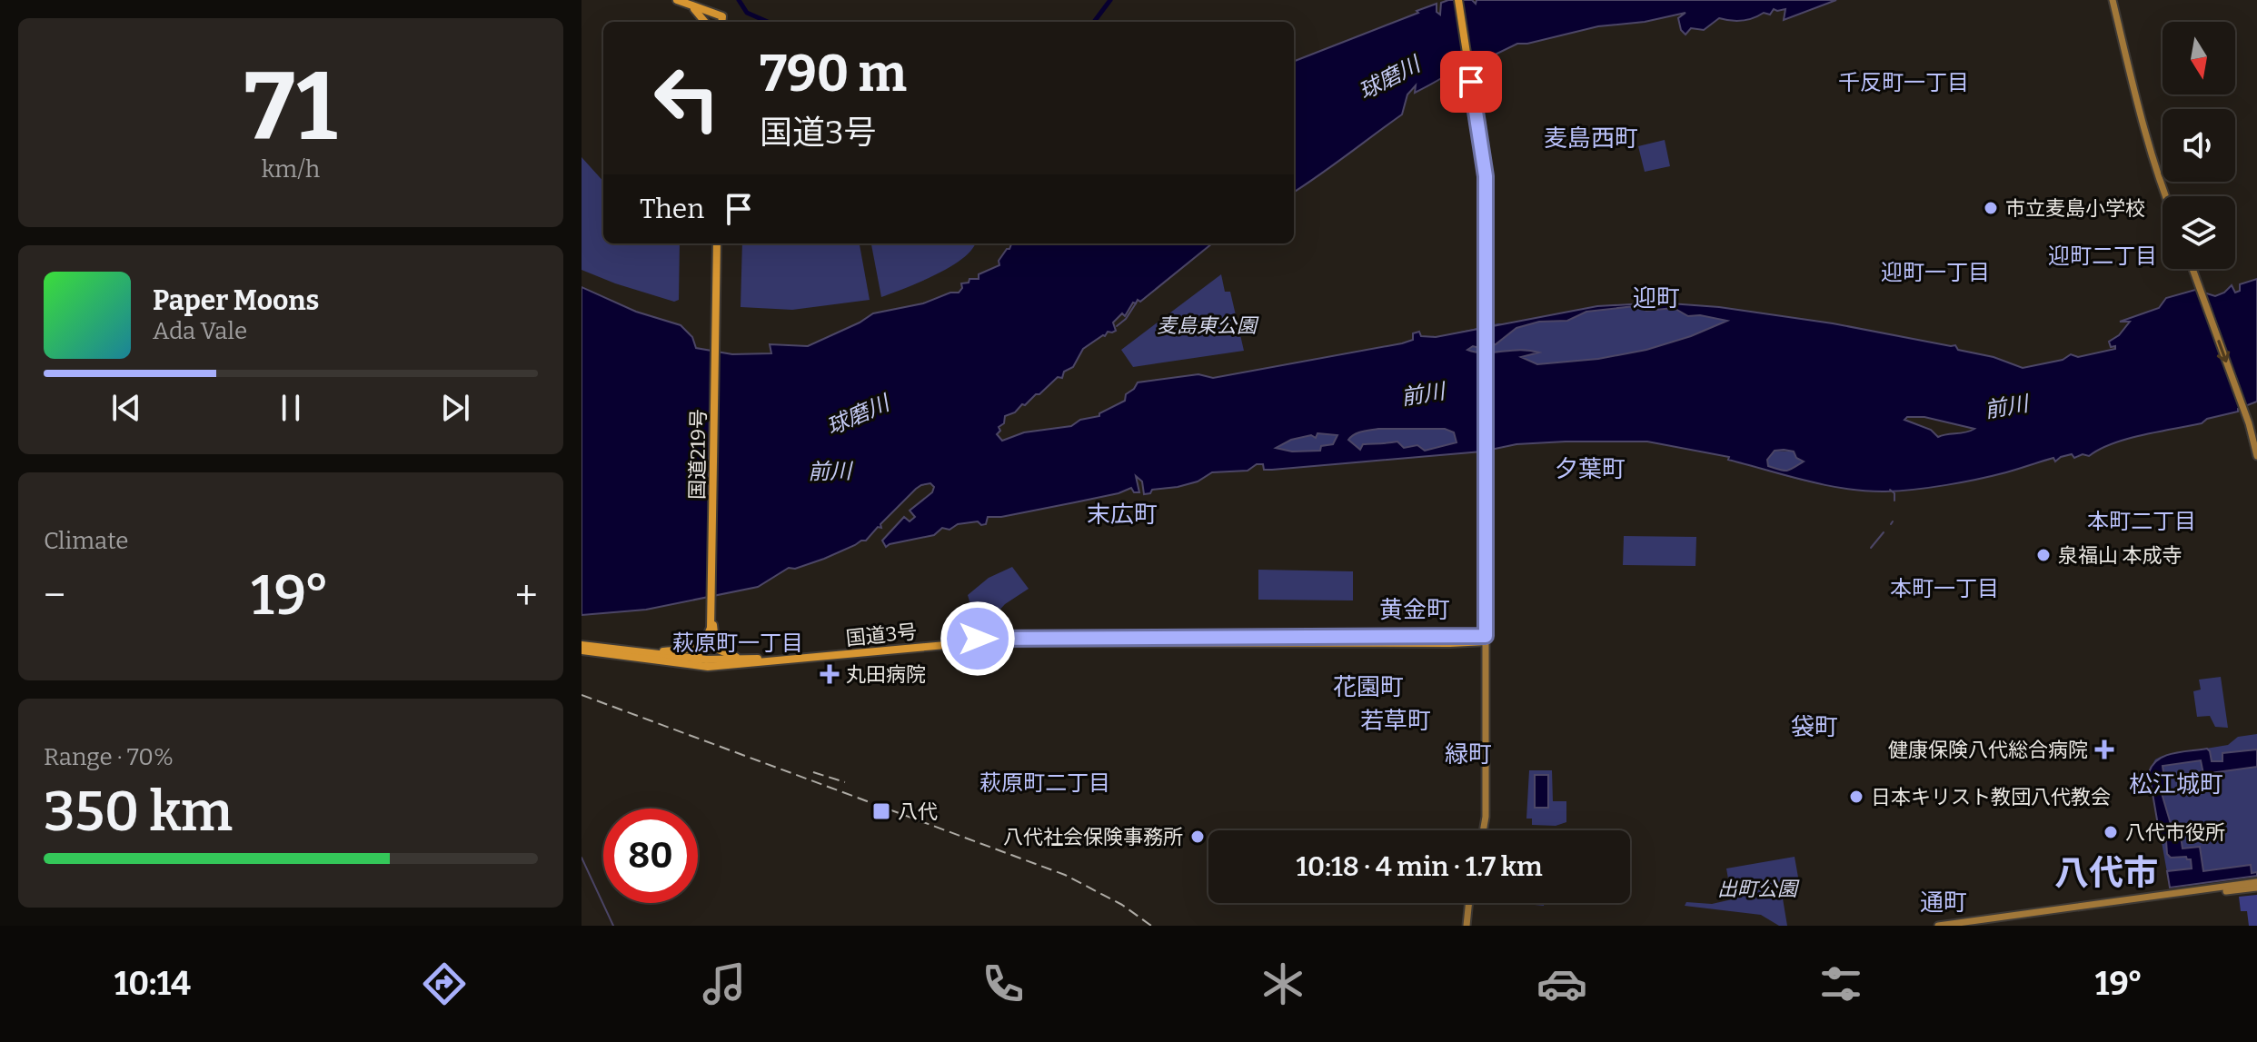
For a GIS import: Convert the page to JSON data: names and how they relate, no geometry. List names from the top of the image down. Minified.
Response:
{"streets":{"highway":["国道219号","国道3号"]},"crossings":[["国道219号","国道3号"]],"districts":["千反町一丁目","麦島西町","迎町二丁目","迎町一丁目","迎町","夕葉町","末広町","本町二丁目","本町一丁目","黄金町","萩原町一丁目","花園町","若草町","袋町","緑町","萩原町二丁目","松江城町","八代市","通町"],"water":["球磨川","前川"],"parks":["麦島東公園","出町公園"],"places":{"other":["市立麦島小学校","泉福山 本成寺","日本キリスト教団八代教会","八代市役所","八代社会保険事務所"],"health":["丸田病院","健康保険八代総合病院"],"transit":["八代"]},"north":"bottom","page":{"tile":[["71","km/h"],"Climate",["Range · 70%","350 km"]],"turn":["790 m","国道3号"],"then":"Then","song":["Paper Moons","Ada Vale"],"heat":["−","19°","+"],"limit":"80","trip":"10:18 · 4 min · 1.7 km","tabs":["10:14","19°"]}}
